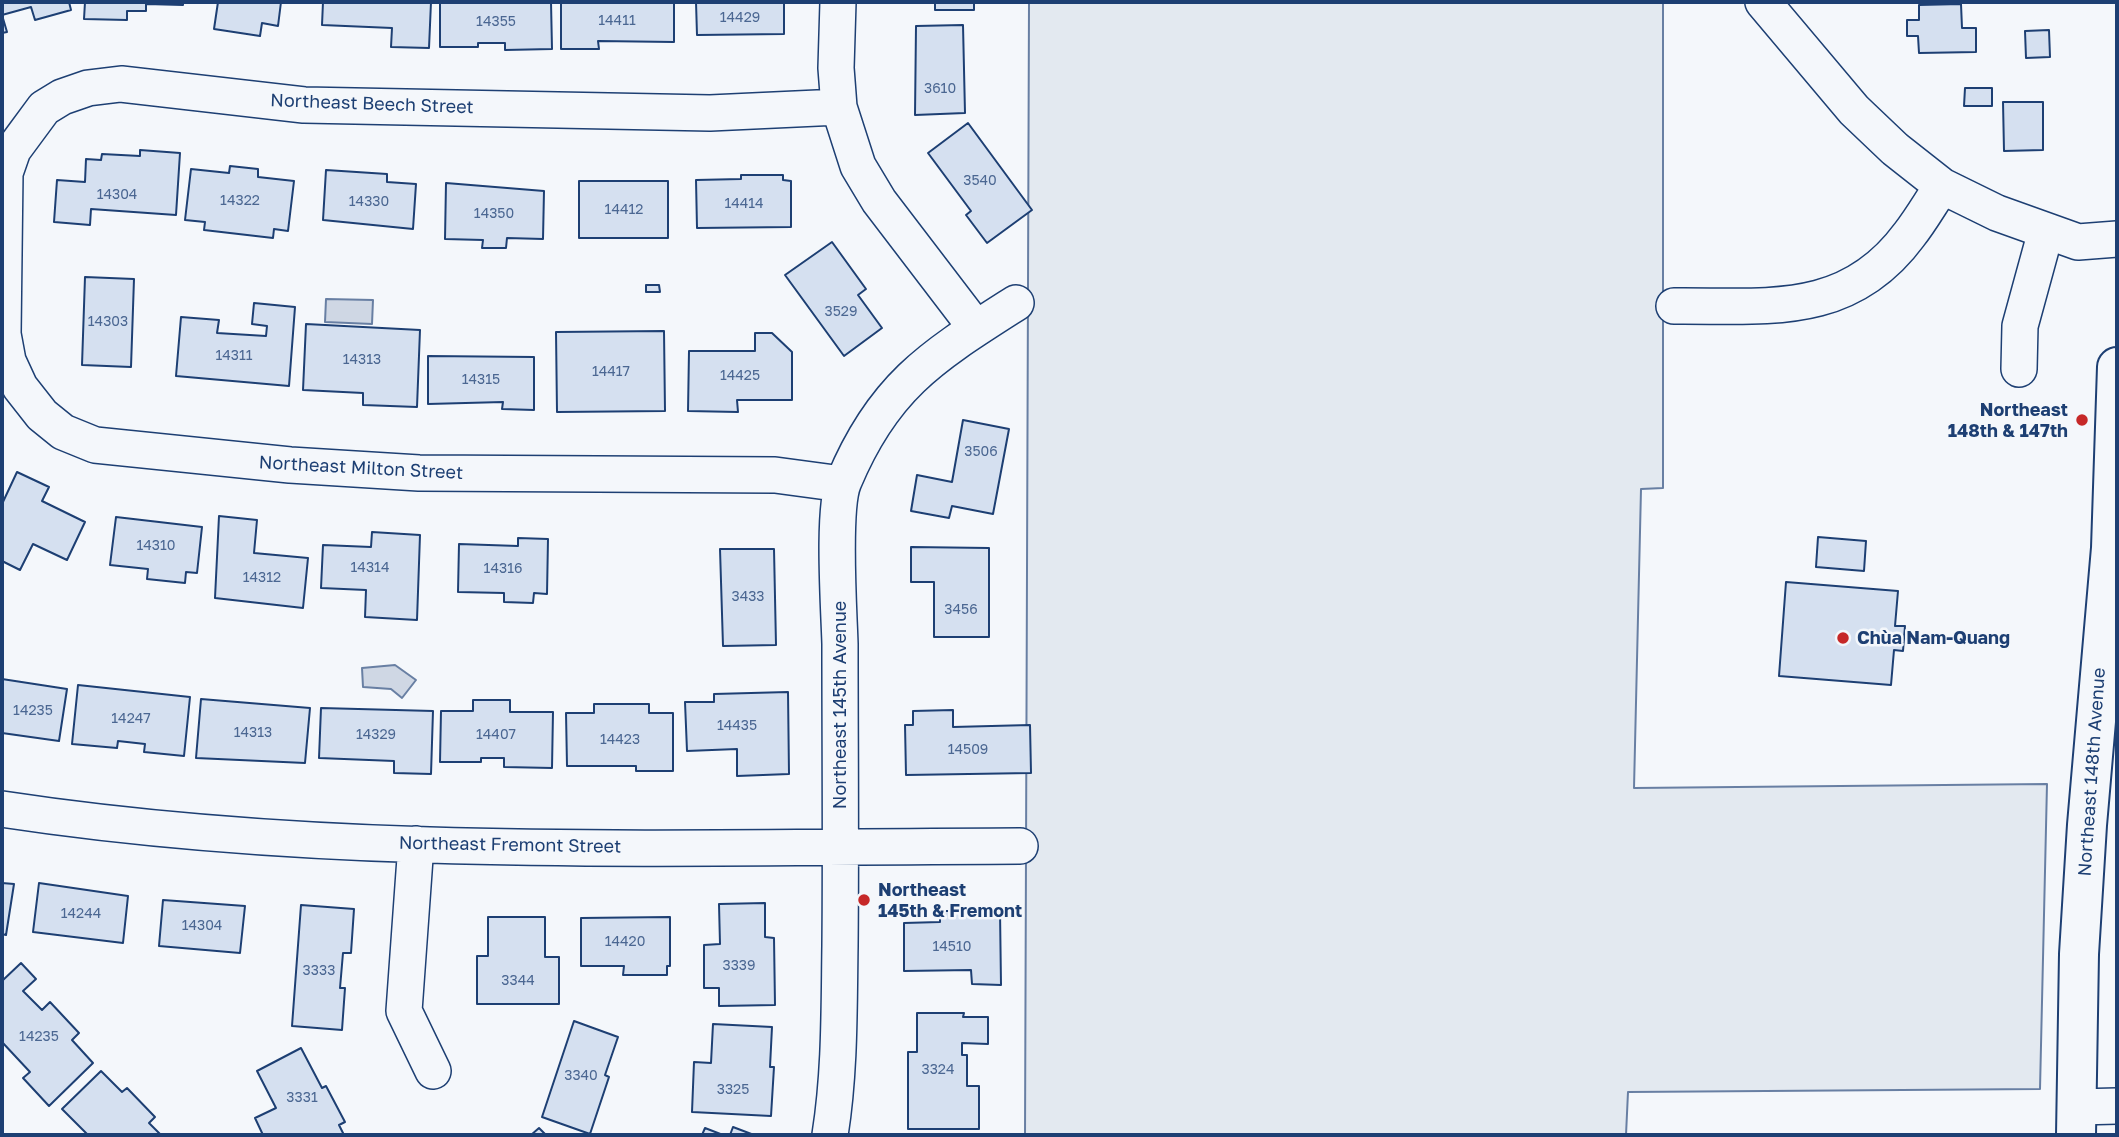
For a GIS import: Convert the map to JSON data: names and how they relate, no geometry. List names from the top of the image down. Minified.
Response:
{"streets":{"main road":["Northeast 148th Avenue"],"street":["Northeast Beech Street","Northeast Milton Street","Northeast 145th Avenue","Northeast Fremont Street"]},"crossings":[["Northeast Beech Street","Northeast Milton Street"],["Northeast Milton Street","Northeast 145th Avenue"],["Northeast 145th Avenue","Northeast Fremont Street"]],"places":["Northeast 148th & 147th","Chùa Nam-Quang","Northeast 145th & Fremont"],"house_numbers":["14429","14411","14355","3610","3540","14304","14322","14330","14414","14412","14350","3529","14303","14311","14313","14417","14425","14315","3506","14310","14314","14316","14312","3433","3456","14235","14247","14435","14313","14329","14407","14423","14509","14244","14304","14420","14510","3339","3333","3344","14235","3324","3340","3325","3331"]}
